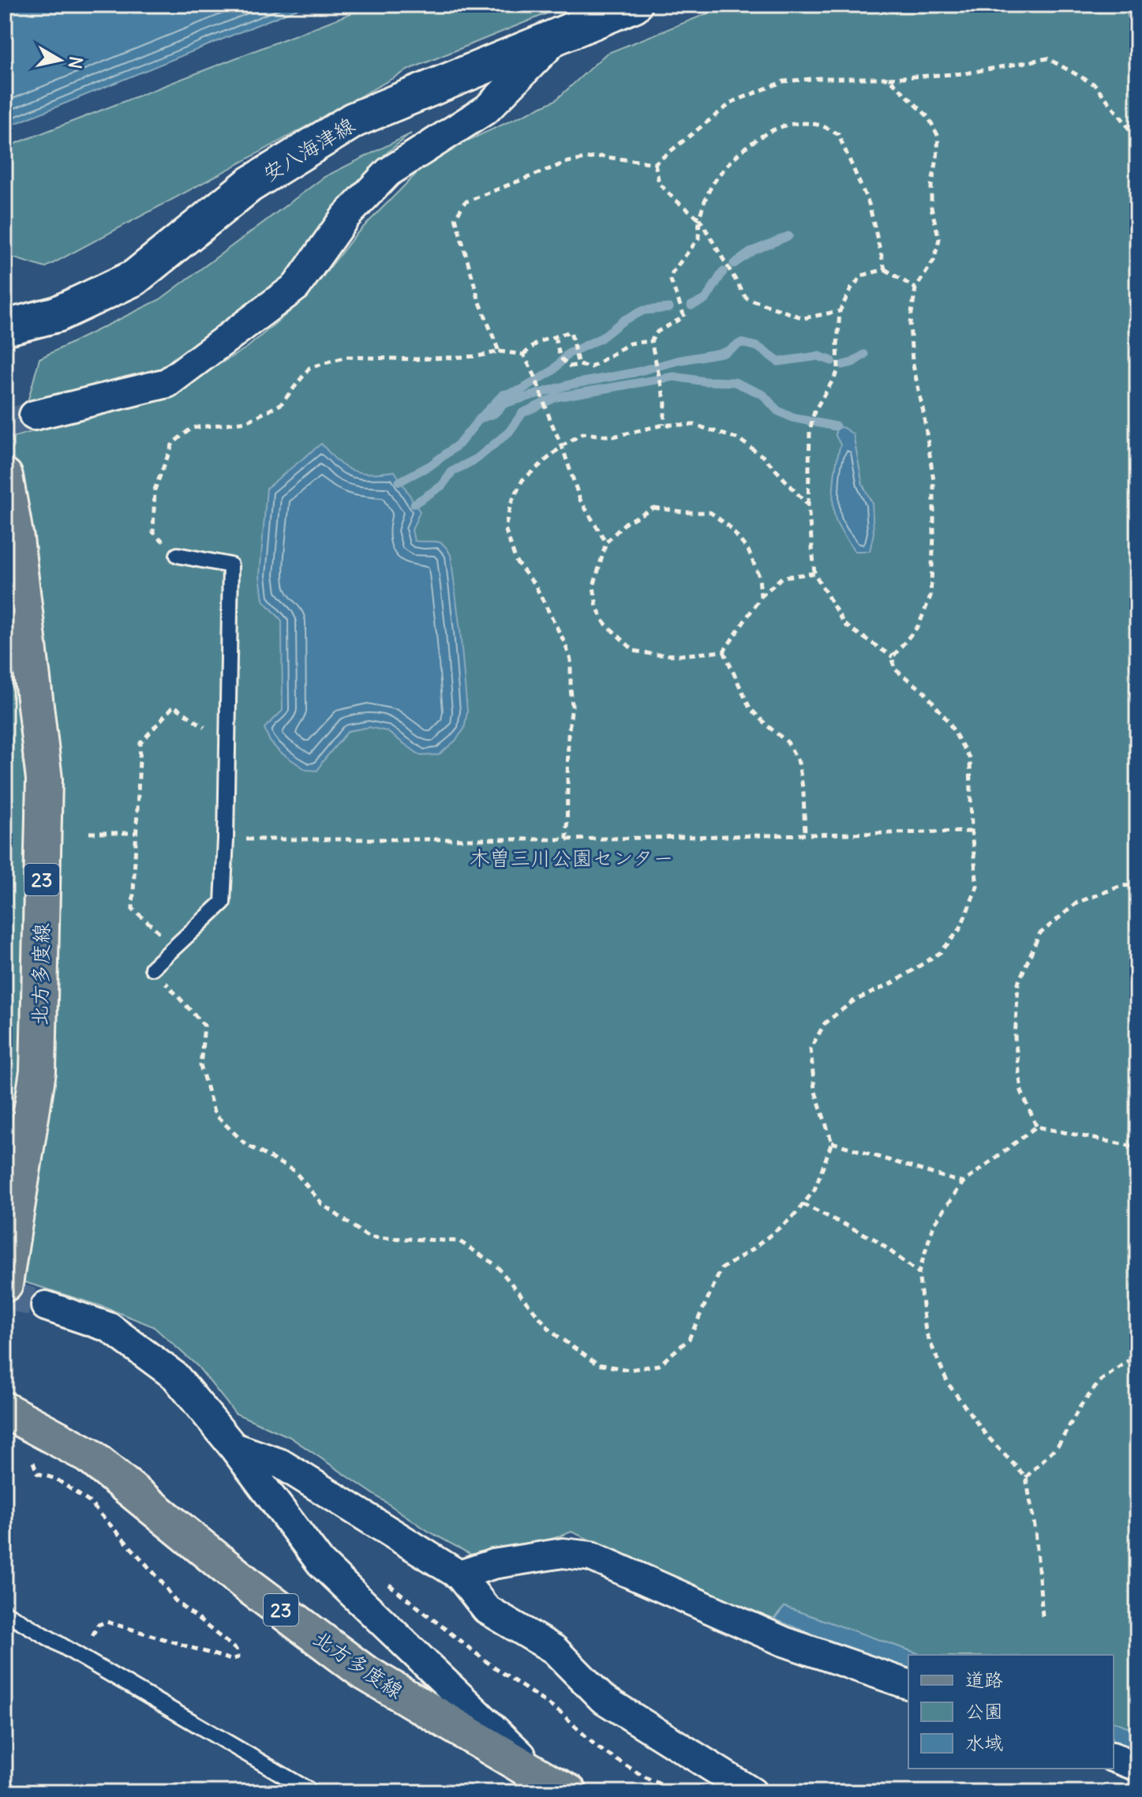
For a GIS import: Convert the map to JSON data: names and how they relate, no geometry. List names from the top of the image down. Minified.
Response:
{"streets":{"main road":["安八海津線","23","北方多度線"]},"parks":["木曽三川公園センター"],"legend":["道路","公園","水域"],"north":"right"}
